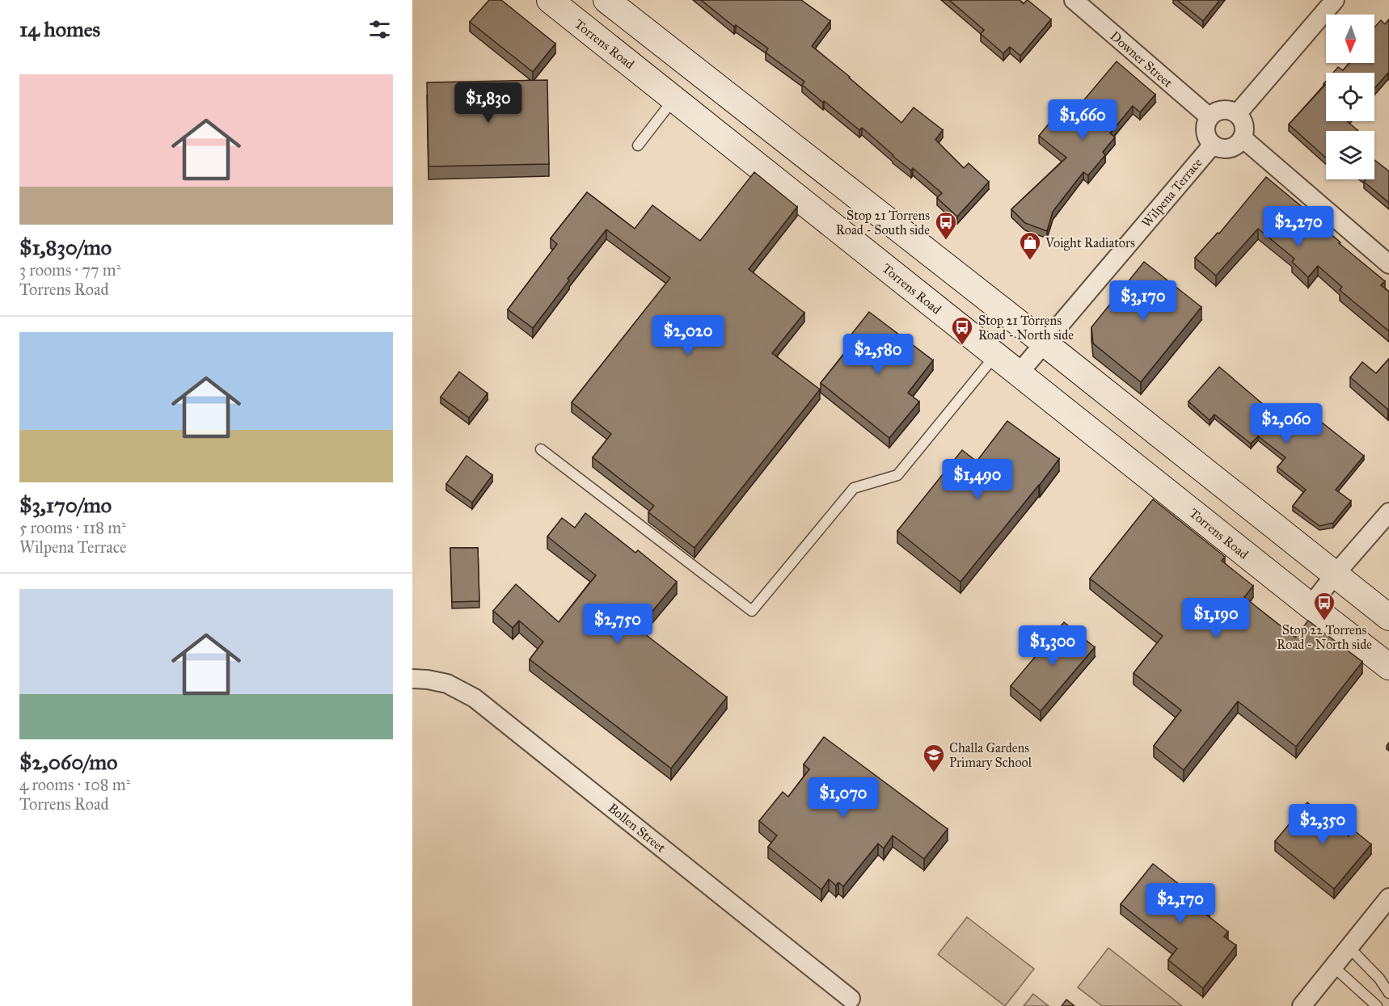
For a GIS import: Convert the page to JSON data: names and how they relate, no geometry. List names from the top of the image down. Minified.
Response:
{"streets":{"main road":["Torrens Road"],"street":["Downer Street","Wilpena Terrace","Bollen Street"]},"crossings":[["Torrens Road","Wilpena Terrace"],["Downer Street","Wilpena Terrace"]],"places":{"bus stop":["Stop 21 Torrens Road - South side","Stop 21 Torrens Road - North side","Stop 22 Torrens Road - North side"],"shop":["Voight Radiators"],"school or university":["Challa Gardens Primary School"]},"north":"bottom","page":{"heading":"14 homes","list":[{"name":"$1,830/mo","note":"3 rooms · 77 m² · Torrens Road"},{"name":"$3,170/mo","note":"5 rooms · 118 m² · Wilpena Terrace"},{"name":"$2,060/mo","note":"4 rooms · 108 m² · Torrens Road"}],"price":["$1,830","$1,660","$2,270","$3,170","$2,020","$2,580","$2,060","$1,490","$1,190","$2,750","$1,300","$1,070","$2,350","$2,170"]}}
